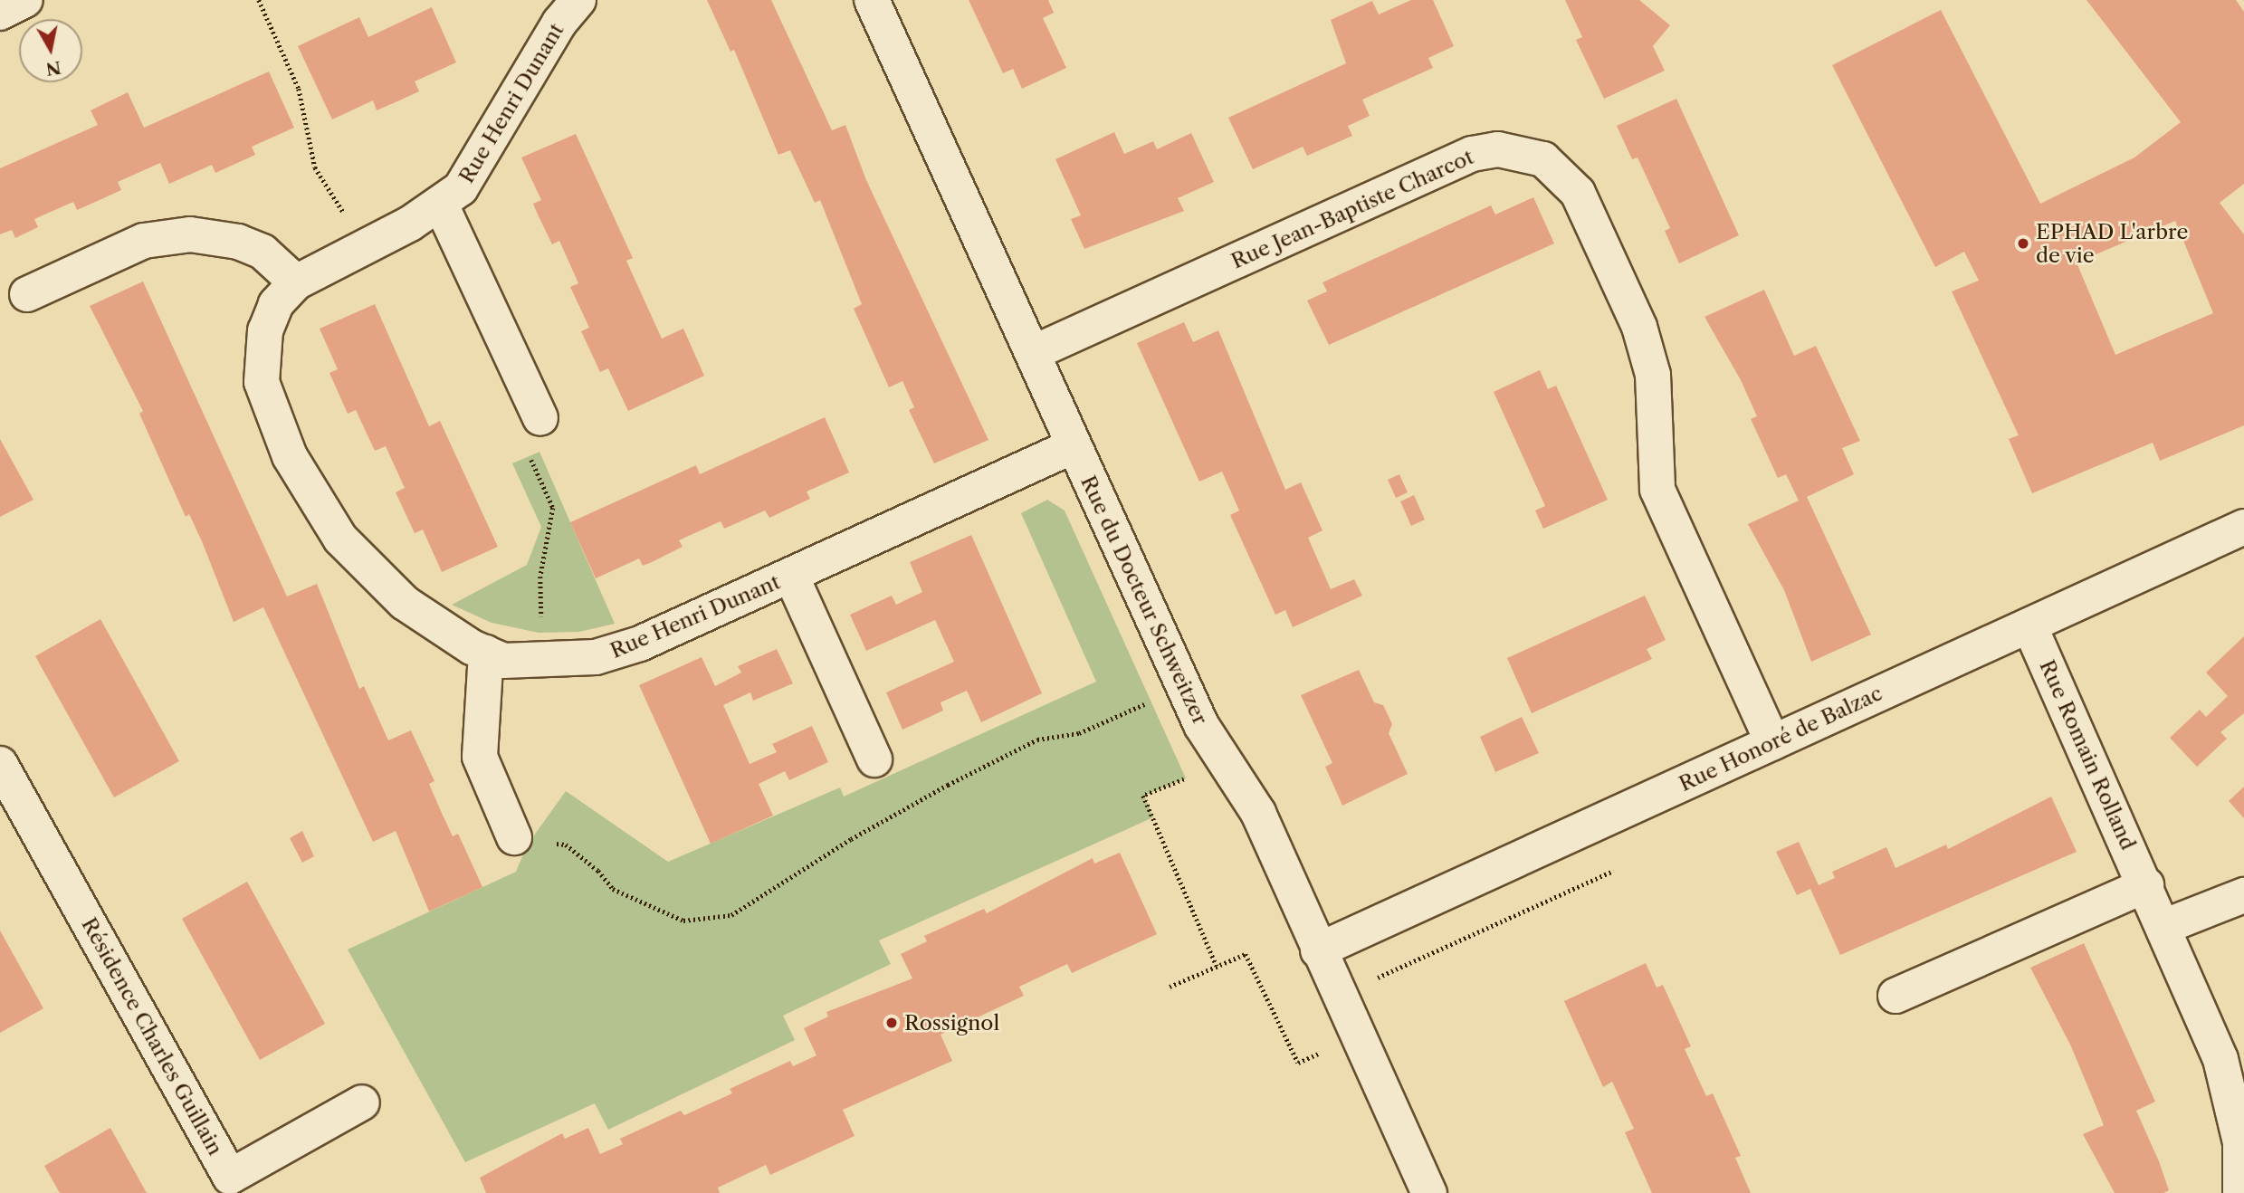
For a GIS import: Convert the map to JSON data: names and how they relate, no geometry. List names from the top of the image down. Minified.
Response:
{"streets":{"street":["Rue Henri Dunant","Rue Jean-Baptiste Charcot","Rue du Docteur Schweitzer","Rue Honoré de Balzac","Rue Romain Rolland","Résidence Charles Guillain"]},"crossings":[["Rue Henri Dunant","Rue du Docteur Schweitzer"],["Rue Jean-Baptiste Charcot","Rue du Docteur Schweitzer"],["Rue Jean-Baptiste Charcot","Rue Honoré de Balzac"],["Rue du Docteur Schweitzer","Rue Honoré de Balzac"],["Rue Honoré de Balzac","Rue Romain Rolland"]],"places":["EPHAD L'arbre de vie","Rossignol"],"north":"bottom"}
